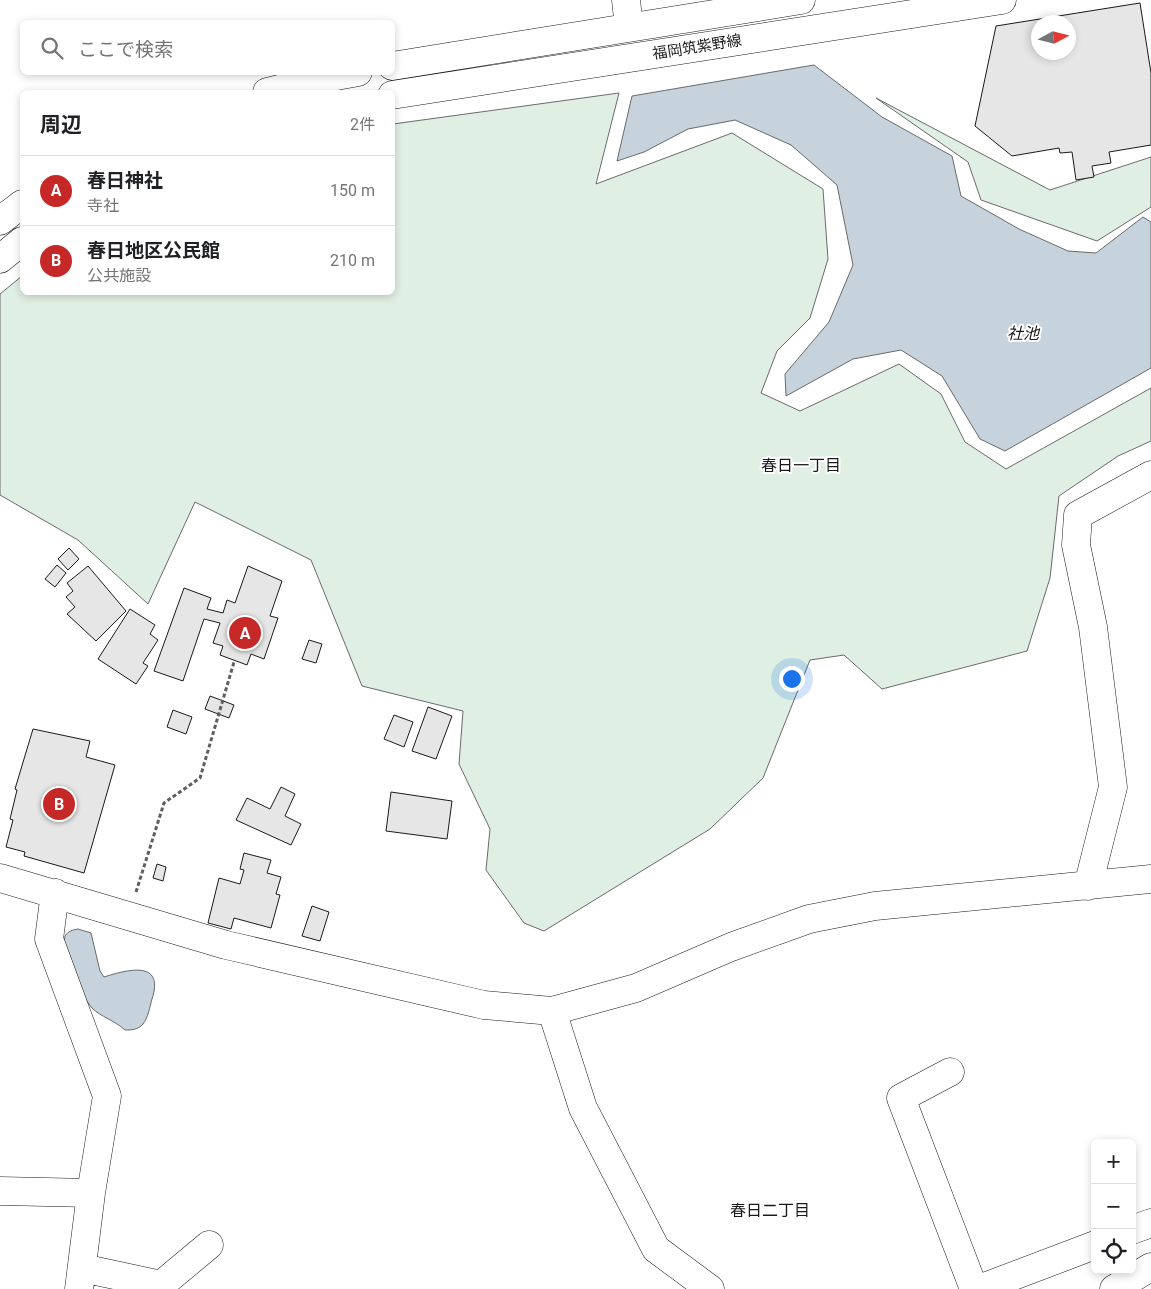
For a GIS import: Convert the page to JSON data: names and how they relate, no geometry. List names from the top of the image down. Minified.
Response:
{"streets":{"street":["福岡筑紫野線"]},"districts":["春日一丁目","春日二丁目"],"water":["社池"],"north":"right","page":{"search":"ここで検索","heading":["周辺","2件"],"list":[{"mark":"A","name":"春日神社","note":"寺社","value":"150 m"},{"mark":"B","name":"春日地区公民館","note":"公共施設","value":"210 m"}],"pins":["A","B"],"map_buttons":["+","−"]}}
